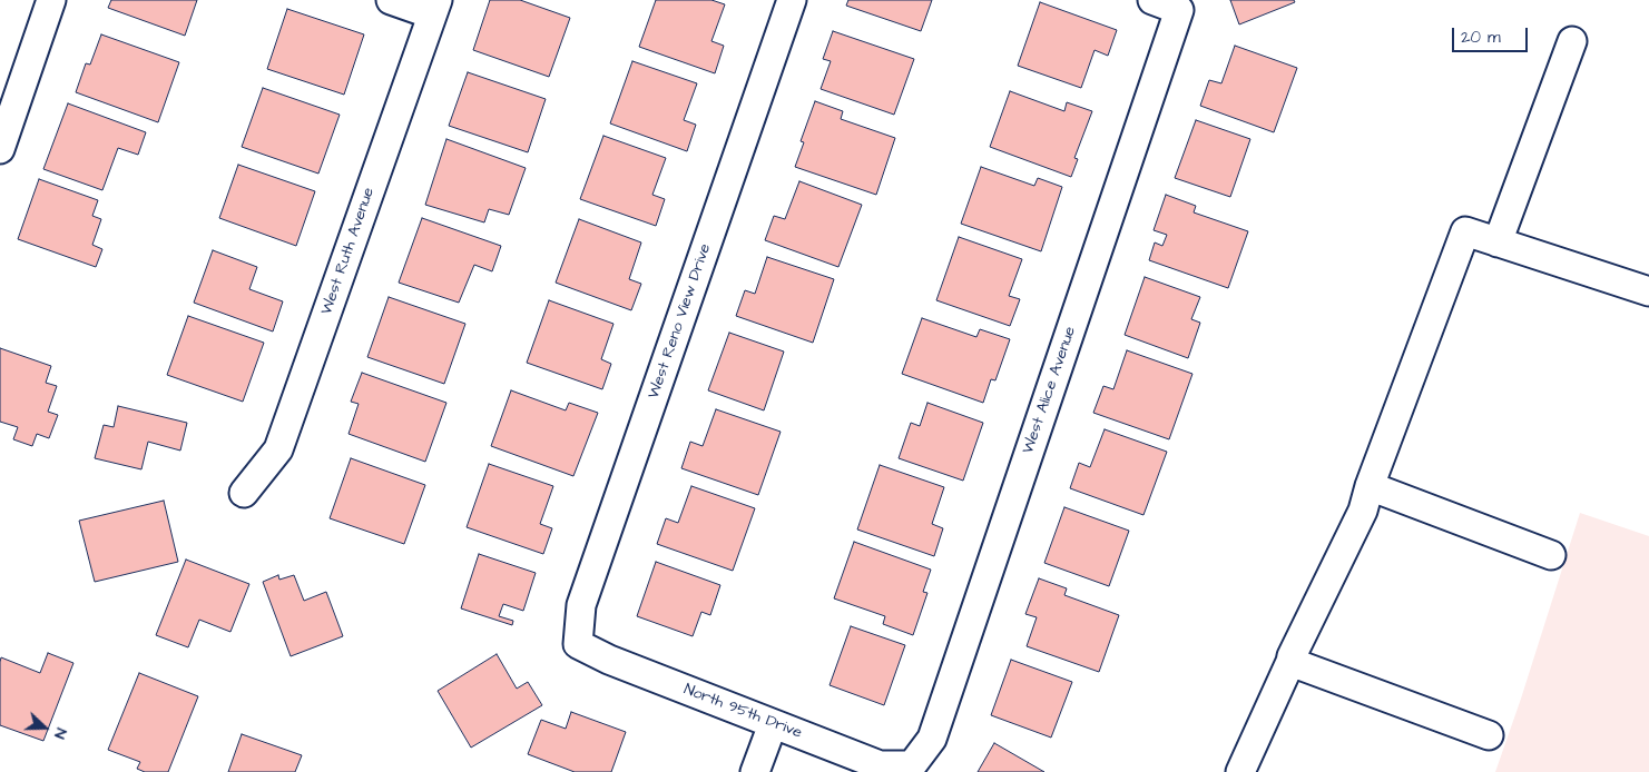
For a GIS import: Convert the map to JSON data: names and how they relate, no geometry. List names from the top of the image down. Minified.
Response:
{"streets":{"street":["West Ruth Avenue","West Reno View Drive","West Alice Avenue","North 95th Drive"]},"crossings":[["West Reno View Drive","North 95th Drive"],["West Alice Avenue","North 95th Drive"]],"scale_bar":"20 m","north":"right"}
